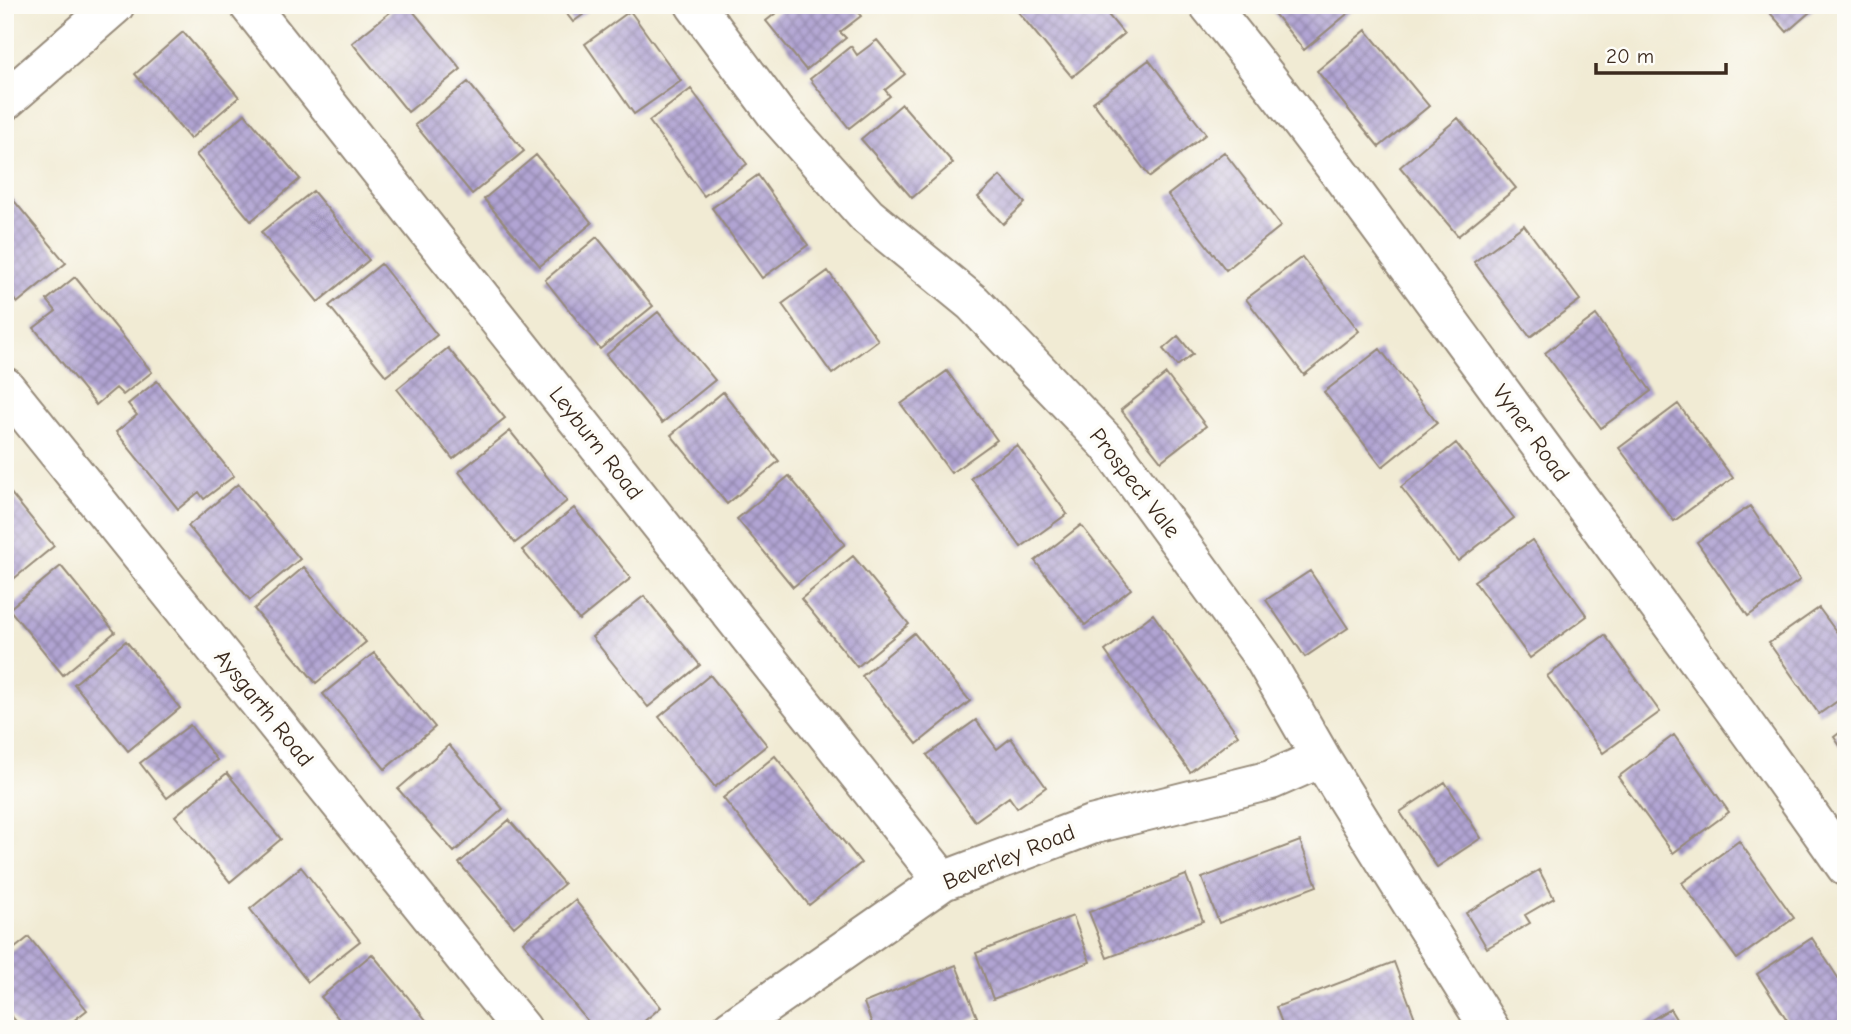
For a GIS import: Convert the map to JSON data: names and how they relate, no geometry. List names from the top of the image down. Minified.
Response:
{"streets":{"street":["Vyner Road","Leyburn Road","Prospect Vale","Aysgarth Road","Beverley Road"]},"crossings":[["Leyburn Road","Beverley Road"],["Prospect Vale","Beverley Road"]],"scale_bar":"20 m"}
